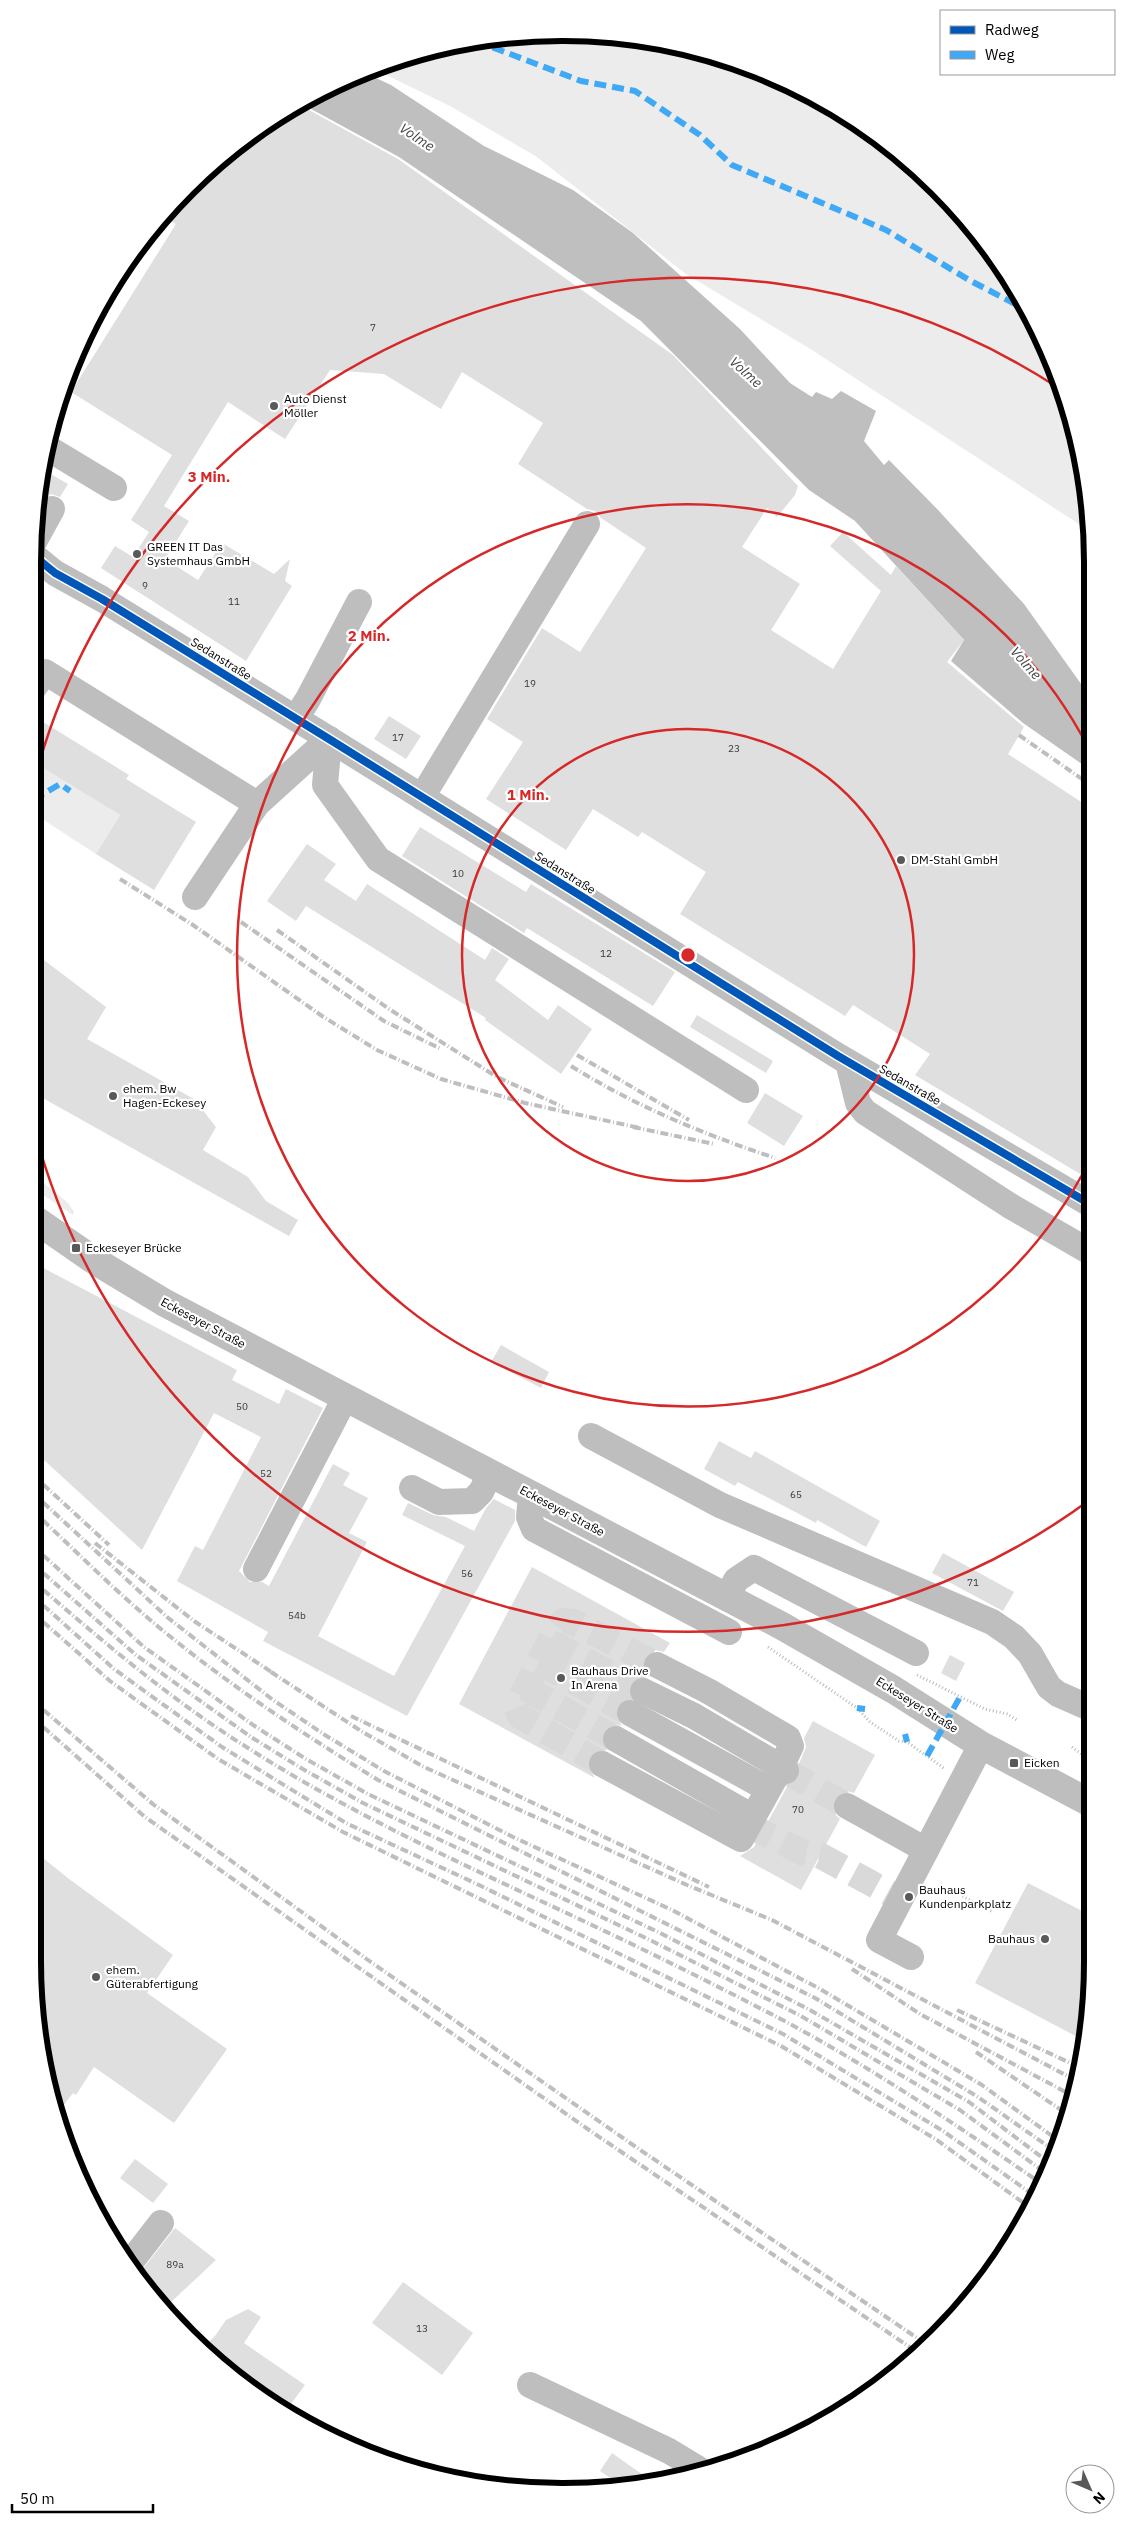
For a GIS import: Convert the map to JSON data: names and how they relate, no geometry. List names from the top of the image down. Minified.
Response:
{"streets":{"main road":["Eckeseyer Straße"],"street":["Sedanstraße"]},"water":["Volme"],"places":{"other":["Auto Dienst Möller","GREEN IT Das Systemhaus GmbH","DM-Stahl GmbH","ehem. Bw Hagen-Eckesey","Bauhaus Drive In Arena","Bauhaus Kundenparkplatz","Bauhaus","ehem. Güterabfertigung"],"transit":["Eckeseyer Brücke","Eicken"]},"house_numbers":["7","9","11","19","17","23","10","12","50","52","65","56","71","54b","70","89a","13"],"legend":["Radweg","Weg"],"scale_bar":"50 m","north":"bottom right","rings":["3 Min.","2 Min.","1 Min."]}
